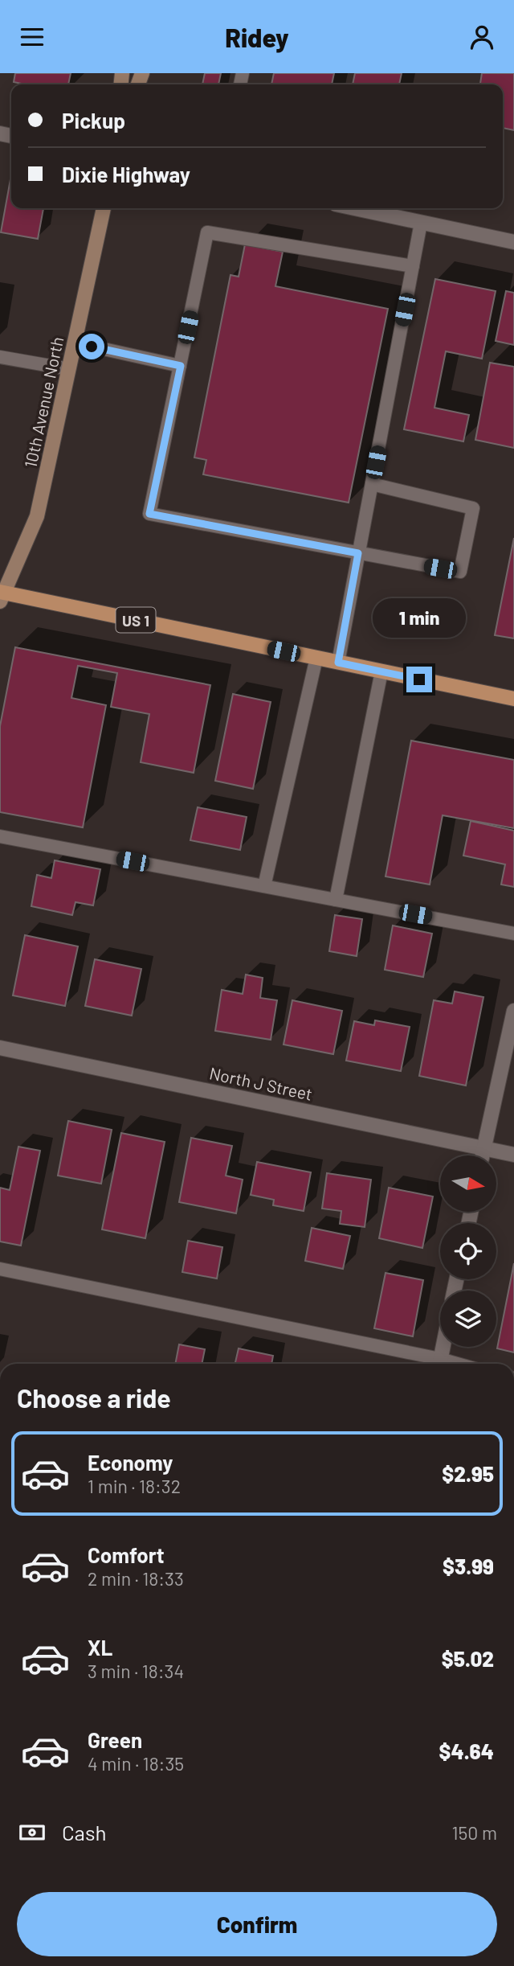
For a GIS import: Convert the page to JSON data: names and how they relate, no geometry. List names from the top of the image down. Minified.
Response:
{"streets":{"main road":["10th Avenue North","US 1"],"street":["North J Street"]},"crossings":[["10th Avenue North","US 1"]],"north":"right","page":{"header":"Ridey","banner":["Pickup","Dixie Highway"],"bubble":"1 min","heading":"Choose a ride","list":[{"name":"Economy","note":"1 min · 18:32","value":"$2.95"},{"name":"Comfort","note":"2 min · 18:33","value":"$3.99"},{"name":"XL","note":"3 min · 18:34","value":"$5.02"},{"name":"Green","note":"4 min · 18:35","value":"$4.64"}],"pay":["Cash","150 m"],"buttons":"Confirm"}}
